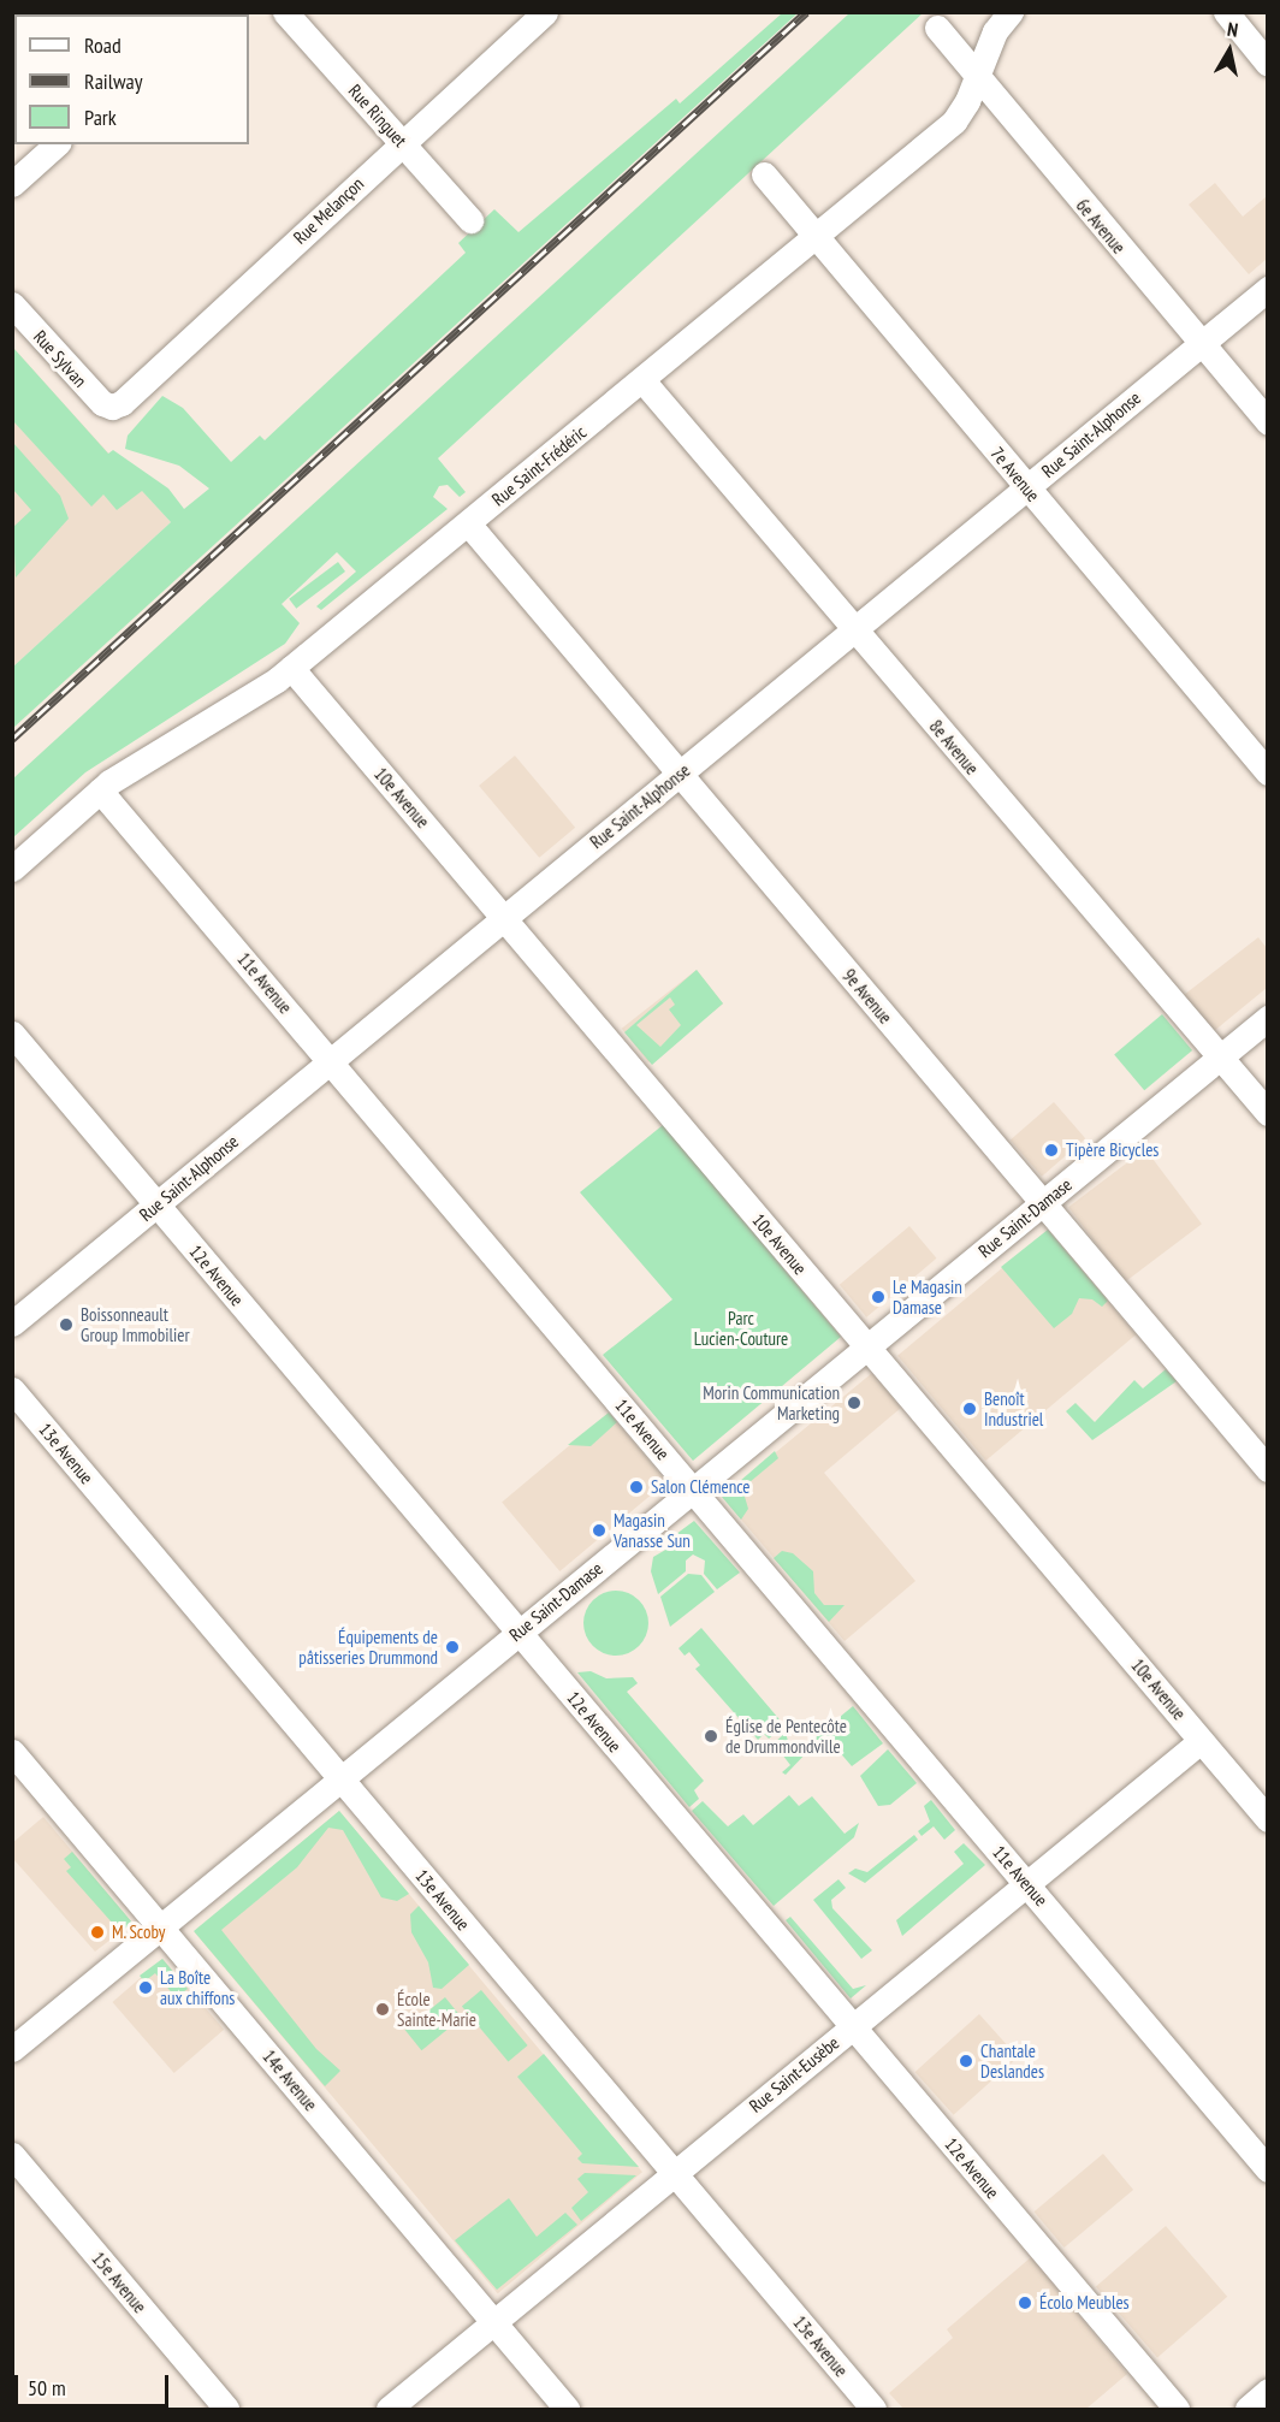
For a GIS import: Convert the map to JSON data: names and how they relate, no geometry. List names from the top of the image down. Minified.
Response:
{"streets":{"street":["Rue Ringuet","Rue Melançon","6e Avenue","Rue Sylvan","Rue Saint-Alphonse","Rue Saint-Frédéric","7e Avenue","8e Avenue","10e Avenue","11e Avenue","9e Avenue","Rue Saint-Damase","12e Avenue","13e Avenue","Rue Saint-Eusèbe","14e Avenue","15e Avenue"]},"crossings":[["Rue Ringuet","Rue Melançon"],["Rue Melançon","Rue Sylvan"],["6e Avenue","Rue Saint-Alphonse"],["6e Avenue","Rue Saint-Frédéric"],["Rue Saint-Alphonse","7e Avenue"],["Rue Saint-Alphonse","8e Avenue"],["Rue Saint-Alphonse","10e Avenue"],["Rue Saint-Alphonse","11e Avenue"],["Rue Saint-Alphonse","9e Avenue"],["Rue Saint-Alphonse","12e Avenue"],["Rue Saint-Frédéric","7e Avenue"],["Rue Saint-Frédéric","8e Avenue"],["Rue Saint-Frédéric","10e Avenue"],["Rue Saint-Frédéric","11e Avenue"],["Rue Saint-Frédéric","9e Avenue"],["8e Avenue","Rue Saint-Damase"],["10e Avenue","Rue Saint-Damase"],["10e Avenue","Rue Saint-Eusèbe"],["11e Avenue","Rue Saint-Damase"],["11e Avenue","Rue Saint-Eusèbe"],["9e Avenue","Rue Saint-Damase"],["Rue Saint-Damase","12e Avenue"],["Rue Saint-Damase","13e Avenue"],["Rue Saint-Damase","14e Avenue"],["12e Avenue","Rue Saint-Eusèbe"],["13e Avenue","Rue Saint-Eusèbe"],["Rue Saint-Eusèbe","14e Avenue"]],"parks":["Parc Lucien-Couture"],"places":["Tipère Bicycles","Le Magasin Damase","Boissonneault Group Immobilier","Morin Communication Marketing","Benoît Industriel","Salon Clémence","Magasin Vanasse Sun","Équipements de pâtisseries Drummond","Église de Pentecôte de Drummondville","M. Scoby","La Boîte aux chiffons","École Sainte-Marie","Chantale Deslandes","Écolo Meubles"],"legend":["Road","Railway","Park"],"scale_bar":"50 m","north":"top"}
